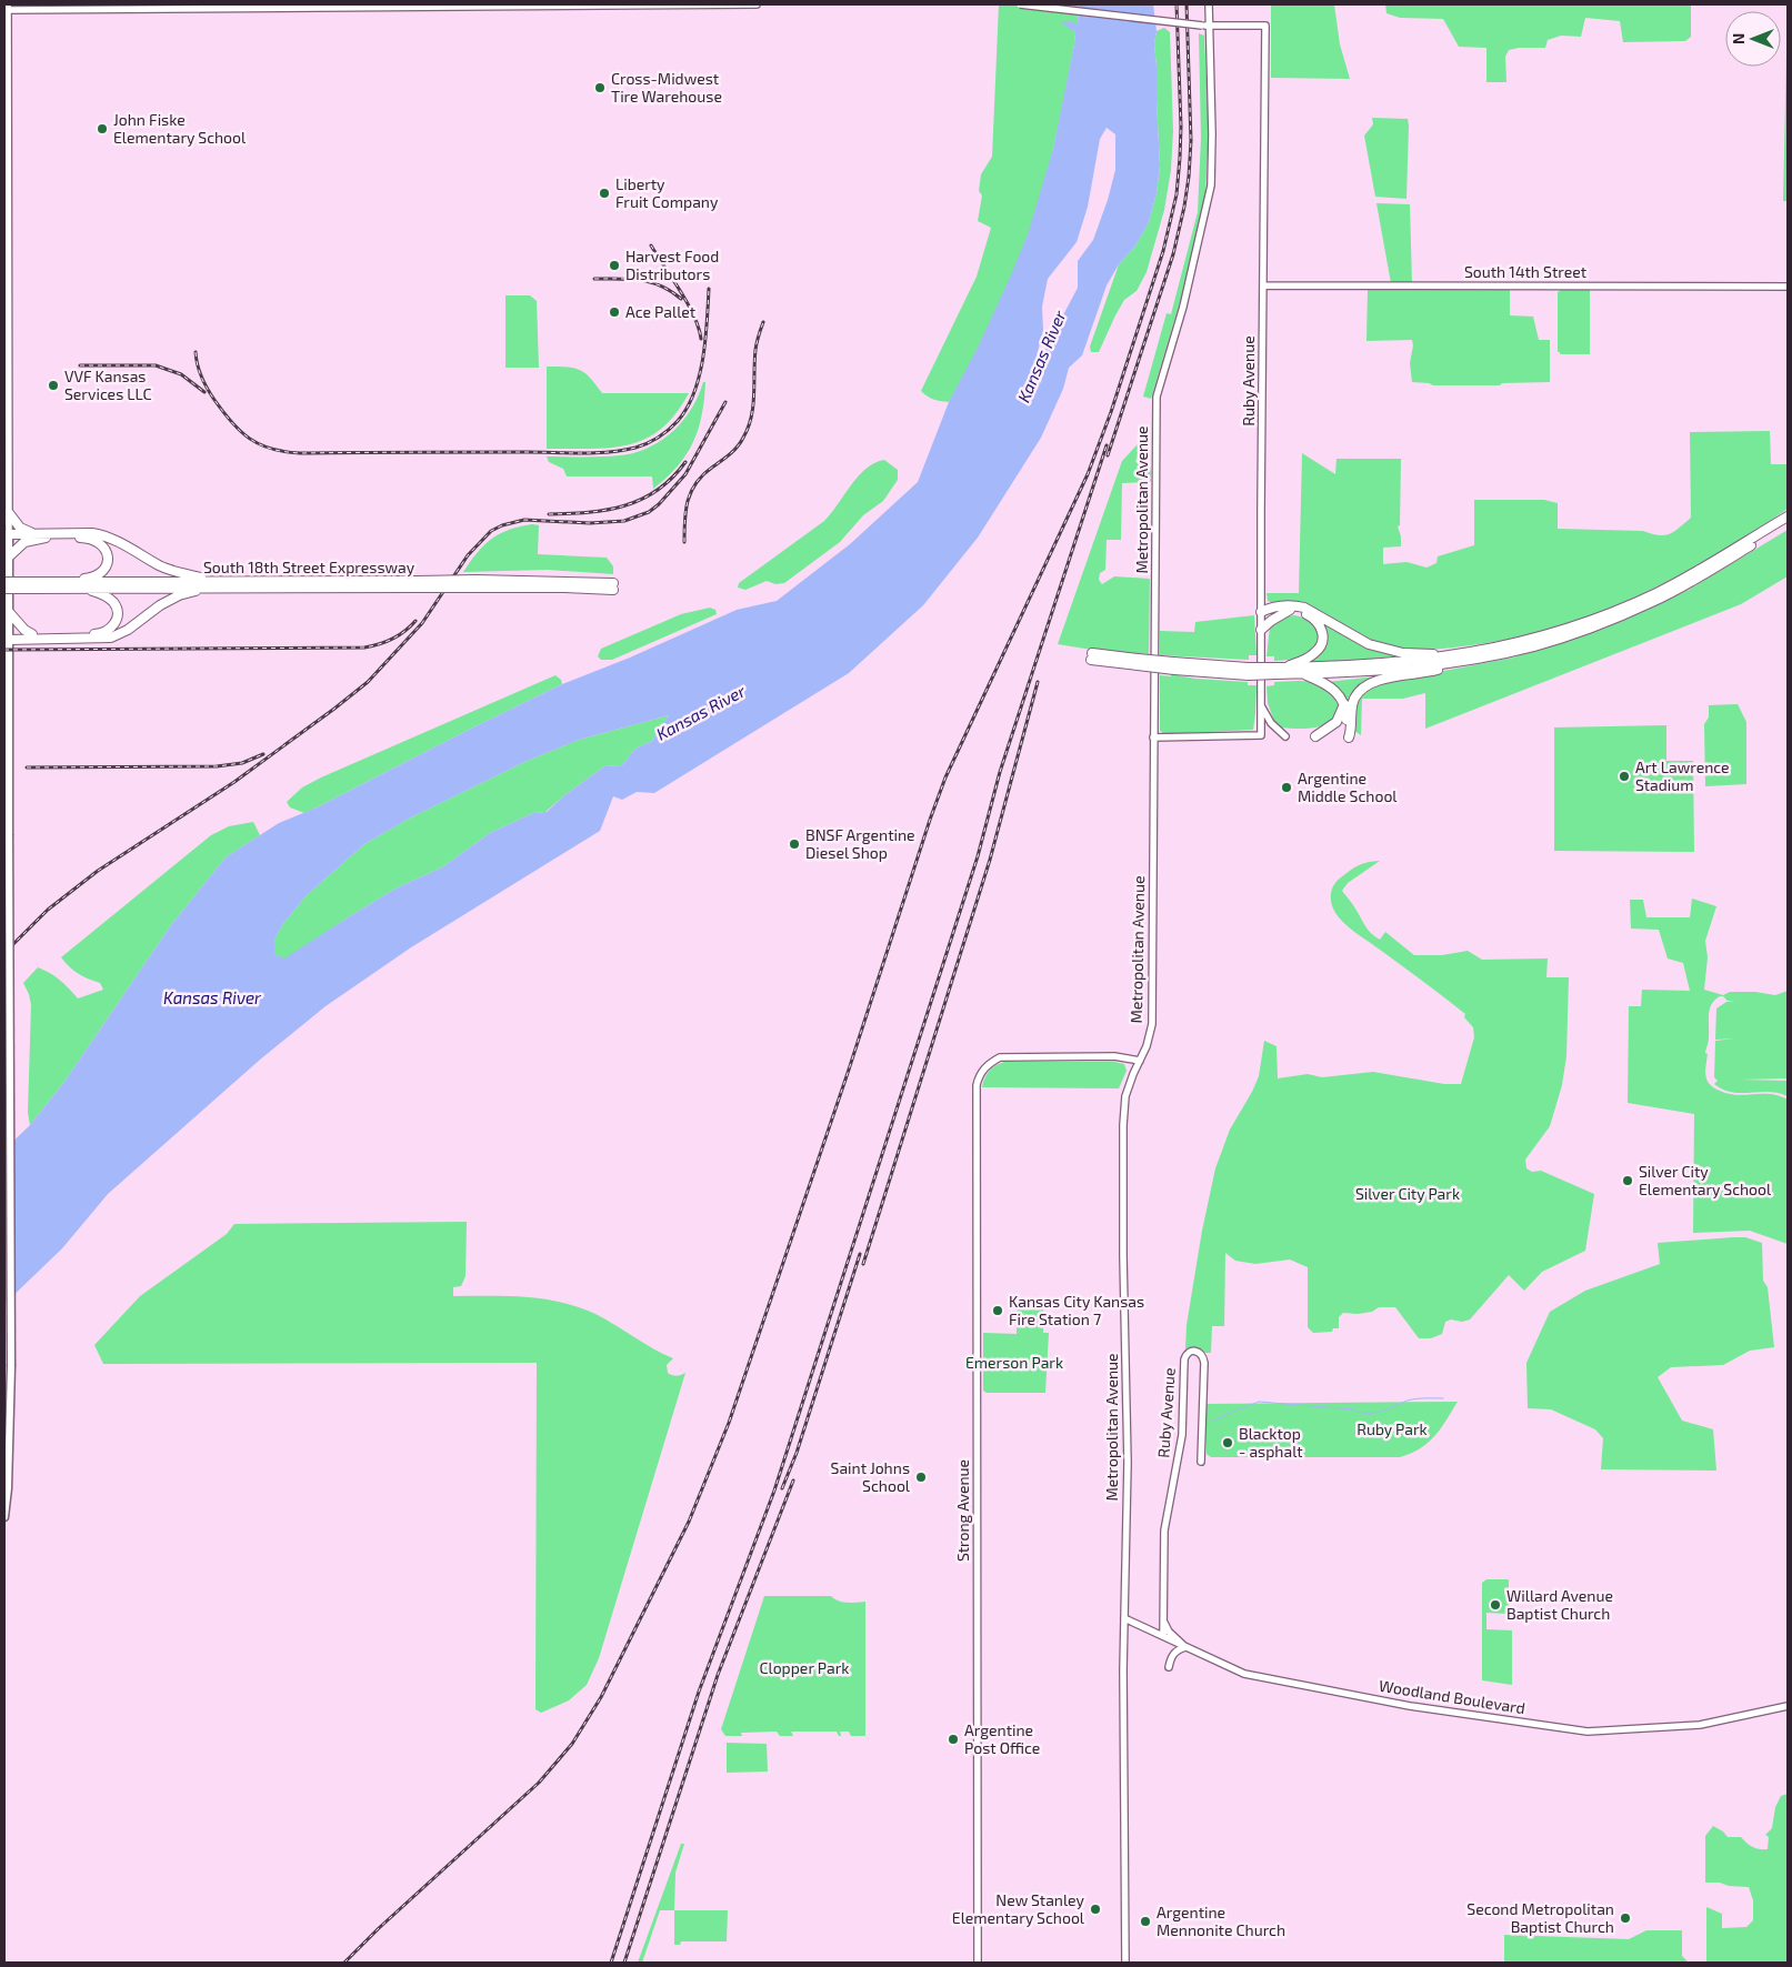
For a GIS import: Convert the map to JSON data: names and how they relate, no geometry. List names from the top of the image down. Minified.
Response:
{"streets":{"highway":["South 18th Street Expressway"],"street":["South 14th Street","Ruby Avenue","Metropolitan Avenue","Strong Avenue","Woodland Boulevard"]},"crossings":[["South 14th Street","Ruby Avenue"],["Ruby Avenue","Metropolitan Avenue"],["Ruby Avenue","Woodland Boulevard"],["Metropolitan Avenue","Strong Avenue"],["Metropolitan Avenue","Woodland Boulevard"]],"water":["Kansas River"],"parks":["Silver City Park","Emerson Park","Ruby Park","Clopper Park"],"places":["Cross-Midwest Tire Warehouse","John Fiske Elementary School","Liberty Fruit Company","Harvest Food Distributors","Ace Pallet","VVF Kansas Services LLC","Art Lawrence Stadium","Argentine Middle School","BNSF Argentine Diesel Shop","Silver City Elementary School","Kansas City Kansas Fire Station 7","Blacktop - asphalt","Saint Johns School","Willard Avenue Baptist Church","Argentine Post Office","New Stanley Elementary School","Second Metropolitan Baptist Church","Argentine Mennonite Church"],"north":"left"}
